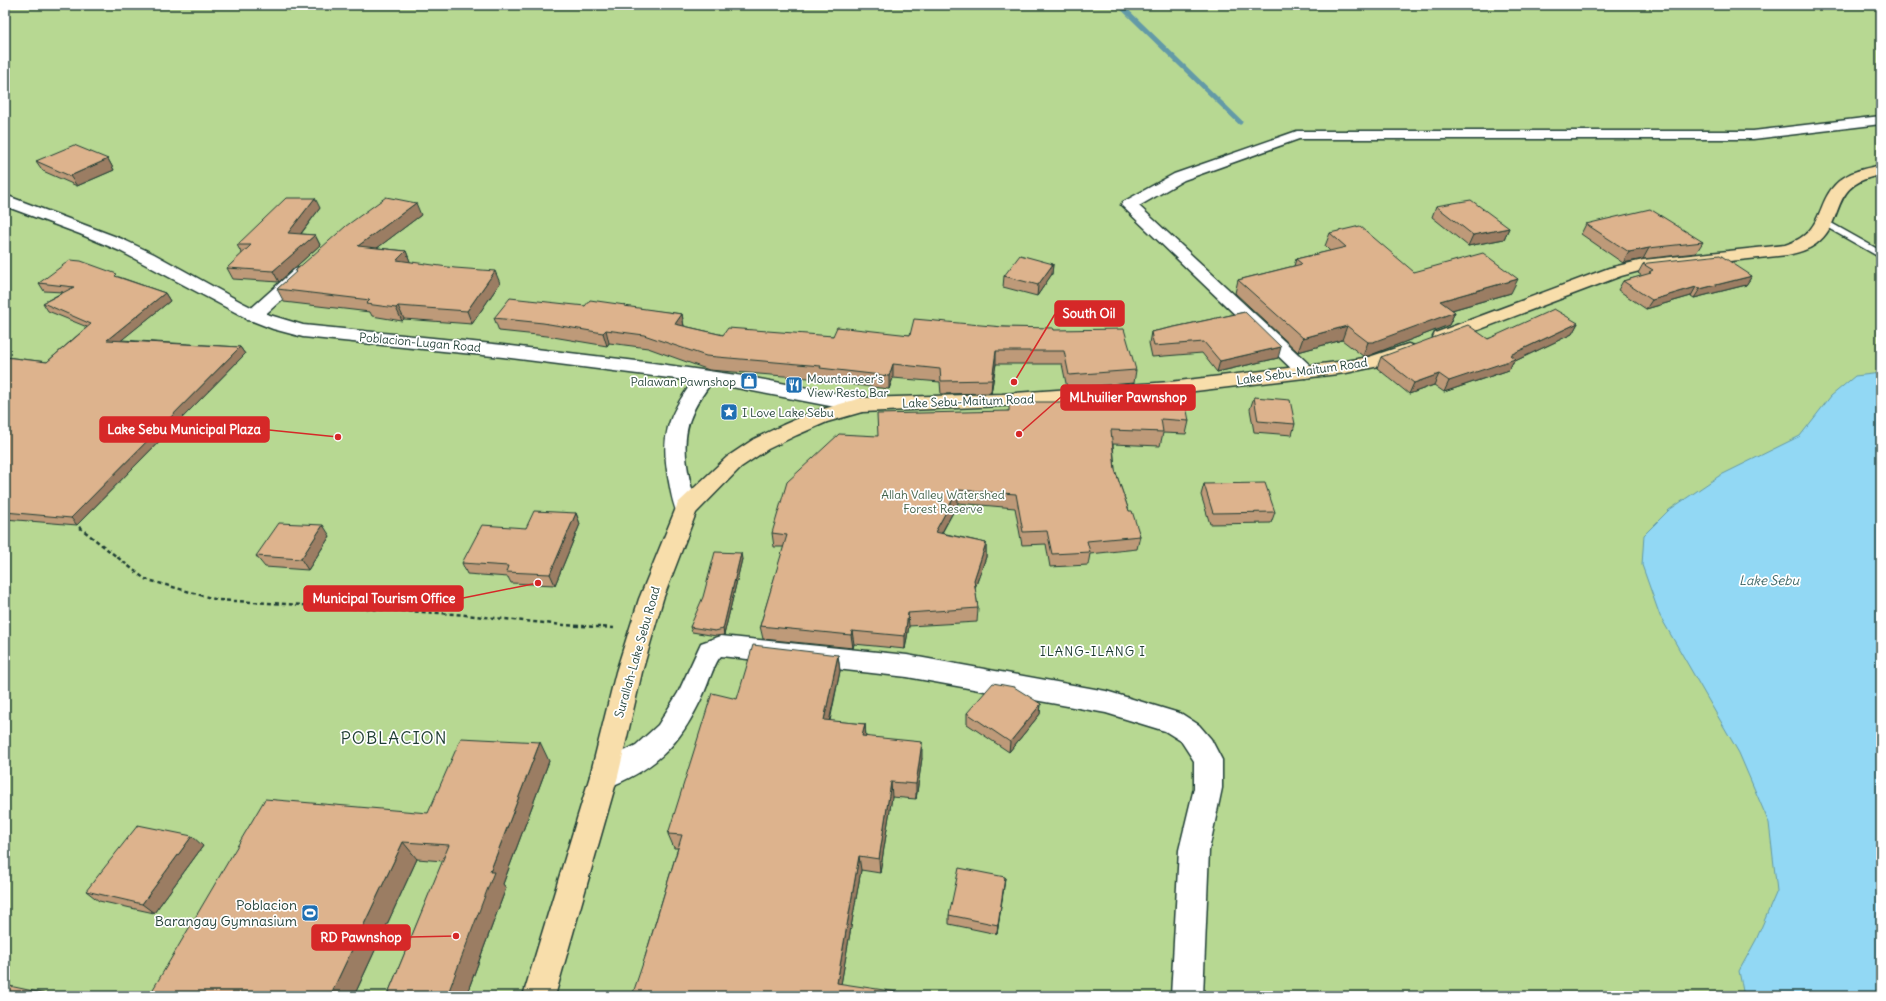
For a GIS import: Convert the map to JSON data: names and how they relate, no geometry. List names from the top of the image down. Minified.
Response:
{"streets":{"main road":["Lake Sebu-Maitum Road","Surallah-Lake Sebu Road"],"street":["Poblacion-Lugan Road"]},"crossings":[["Poblacion-Lugan Road","Lake Sebu-Maitum Road"],["Poblacion-Lugan Road","Surallah-Lake Sebu Road"],["Lake Sebu-Maitum Road","Surallah-Lake Sebu Road"]],"districts":["ILANG-ILANG I","POBLACION"],"water":["Lake Sebu"],"parks":["Allah Valley Watershed Forest Reserve"],"places":{"shop":["Palawan Pawnshop"],"other":["South Oil","MLhuilier Pawnshop","Lake Sebu Municipal Plaza","Municipal Tourism Office","RD Pawnshop"],"restaurant":["Mountaineer's View Resto Bar"],"place":["I Love Lake Sebu"],"sports":["Poblacion Barangay Gymnasium"]}}
